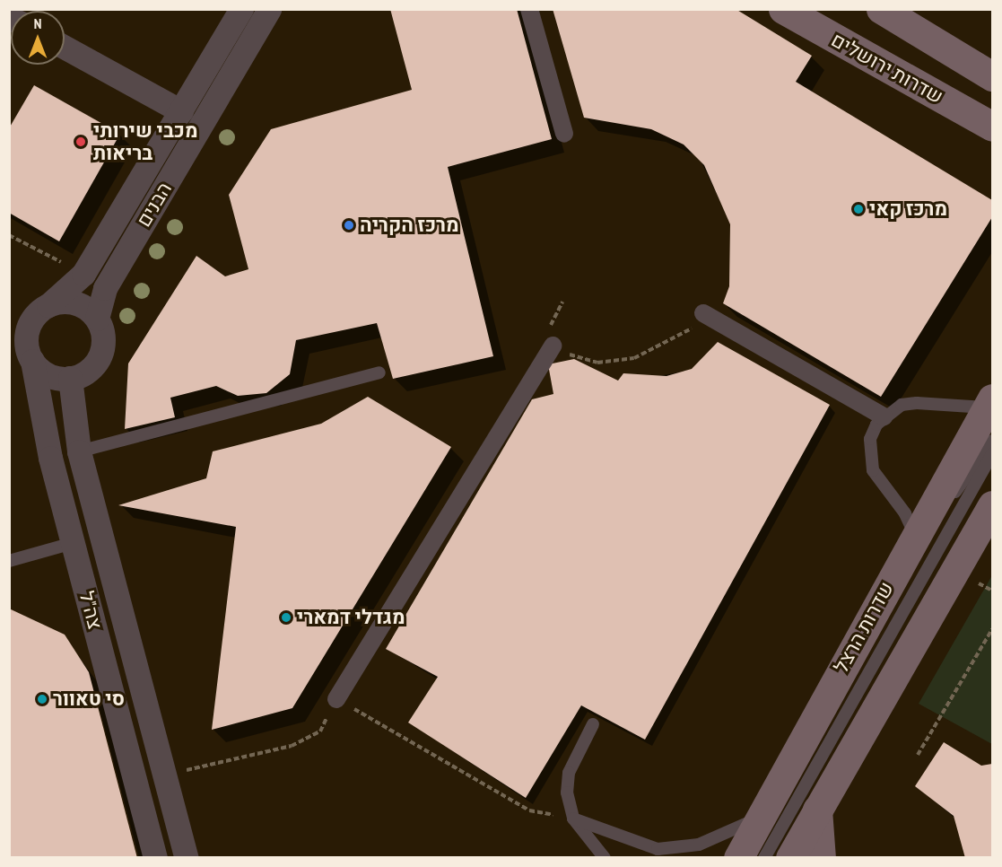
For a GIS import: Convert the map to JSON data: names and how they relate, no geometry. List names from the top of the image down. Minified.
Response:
{"streets":{"main road":["שדרות ירושלים","שדרות הרצל"],"street":["הבנים","צה\"ל"]},"crossings":[["הבנים","צה\"ל"]],"places":["מכבי שירותי בריאות","מרכז קאי","מרכז הקריה","מגדלי דמארי","סי טאוור"],"north":"top"}
